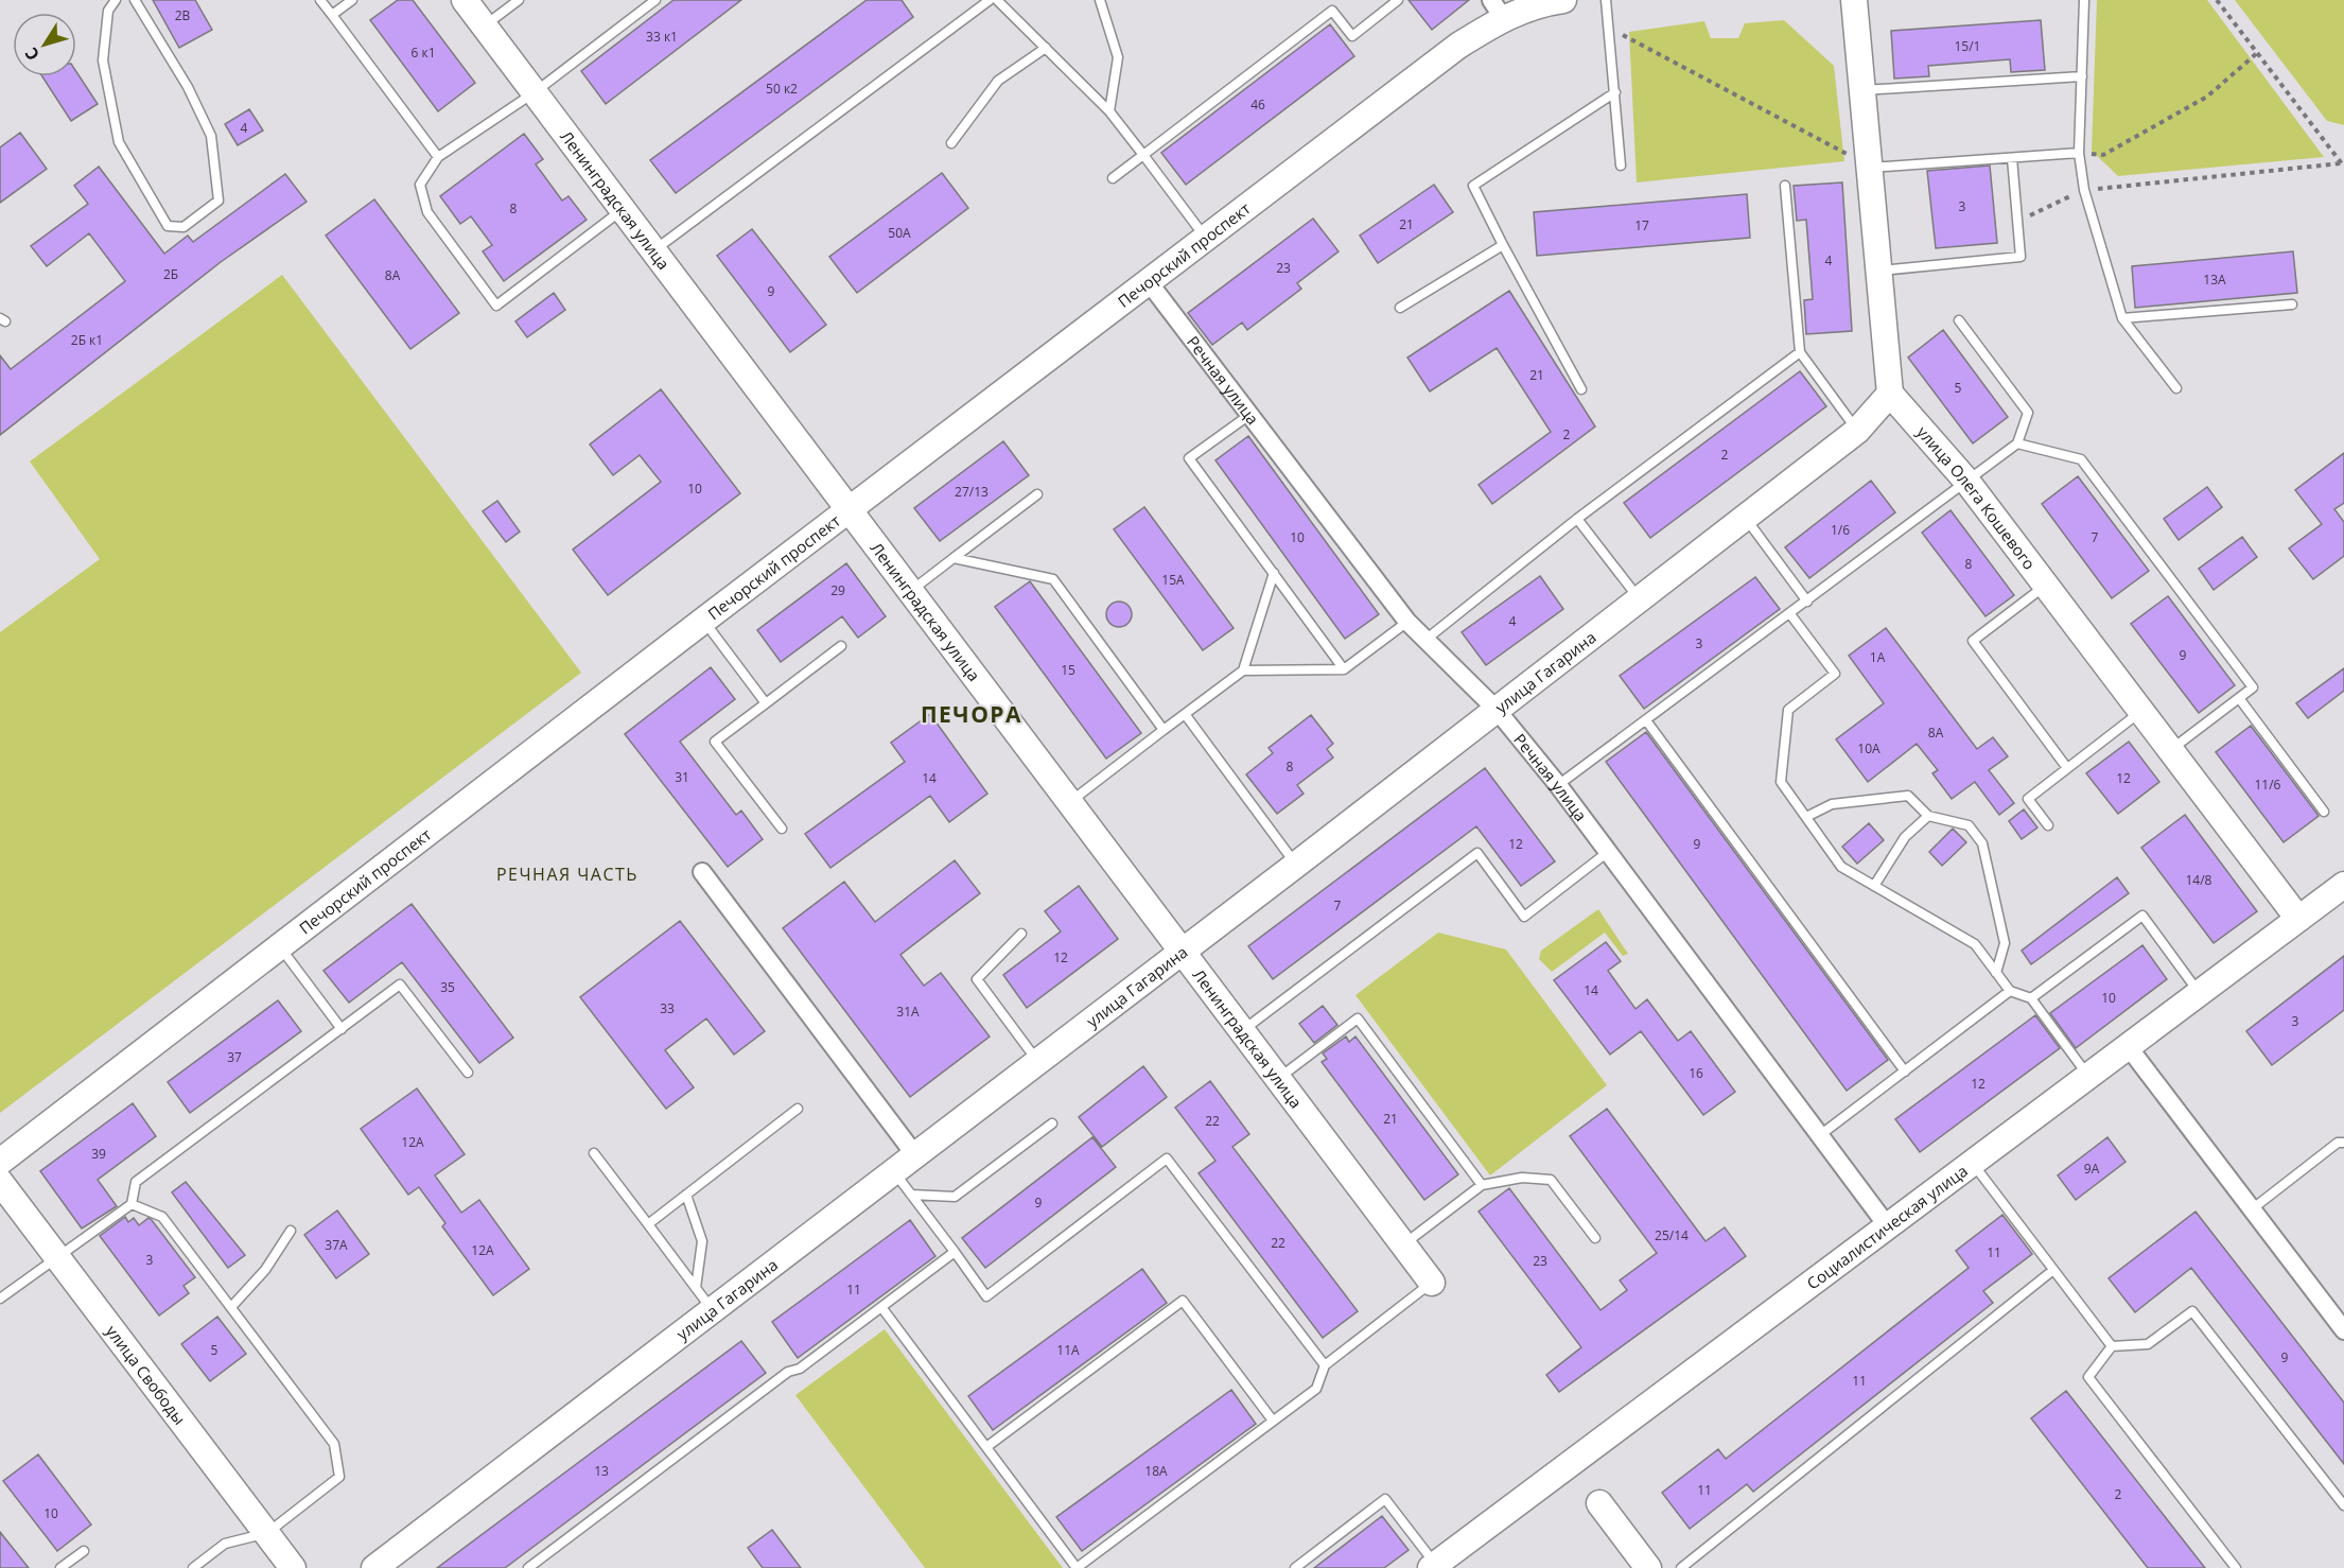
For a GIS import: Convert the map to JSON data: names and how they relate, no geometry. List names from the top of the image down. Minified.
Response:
{"streets":{"main road":["Ленинградская улица","Печорский проспект","улица Олега Кошевого","улица Гагарина","Социалистическая улица","улица Свободы"],"street":["Речная улица"]},"crossings":[["Ленинградская улица","Печорский проспект"],["Ленинградская улица","улица Гагарина"],["Печорский проспект","Речная улица"],["Речная улица","улица Гагарина"],["Речная улица","Социалистическая улица"],["улица Олега Кошевого","улица Гагарина"],["улица Олега Кошевого","Социалистическая улица"]],"districts":["ПЕЧОРА","РЕЧНАЯ ЧАСТЬ"],"house_numbers":["2В","33 к1","15/1","6 к1","50 к2","46","4","3","8","21","17","50А","4","23","2Б","8А","13А","9","2Б к1","21","5","2","2","10","27/13","1/6","10","7","8","15А","29","4","3","9","1А","15","8А","10А","8","31","14","12","11/6","12","9","14/8","7","12","35","14","10","33","31А","3","37","16","12","21","22","12А","39","9А","9","25/14","22","37А","12А","11","3","23","11","5","11А","9","11","13","18А","11","2","10"],"north":"bottom left"}
